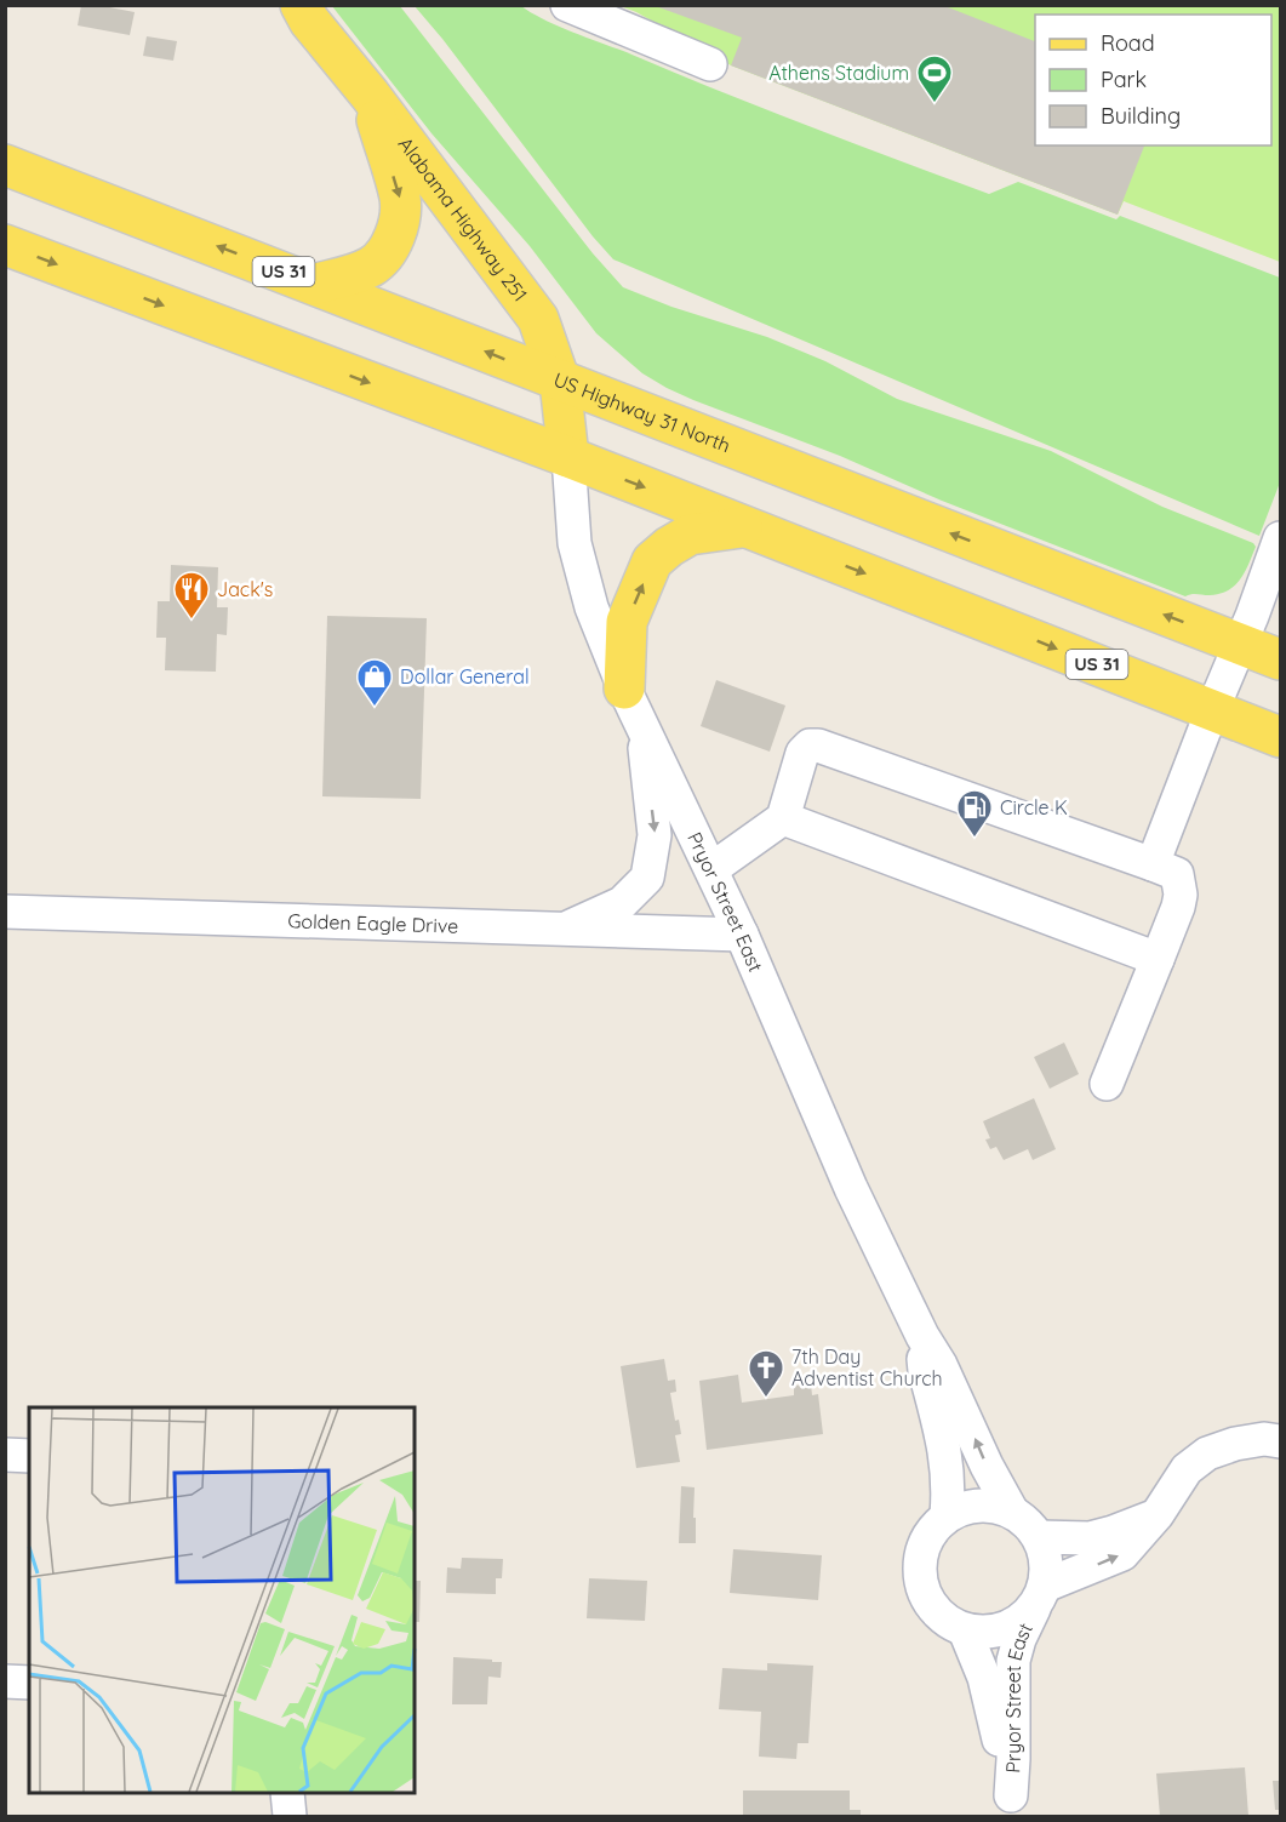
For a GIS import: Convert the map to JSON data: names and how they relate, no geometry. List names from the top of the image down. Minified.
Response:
{"streets":{"main road":["Alabama Highway 251","US 31","US Highway 31 North"],"street":["Pryor Street East","Golden Eagle Drive"]},"crossings":[["Alabama Highway 251","US 31"],["Alabama Highway 251","US Highway 31 North"],["Alabama Highway 251","Pryor Street East"],["US 31","Pryor Street East"],["Pryor Street East","Golden Eagle Drive"]],"places":{"sports":["Athens Stadium"],"restaurant":["Jack's"],"shop":["Dollar General"],"fuel station":["Circle K"],"church":["7th Day Adventist Church"]},"legend":["Road","Park","Building"]}
